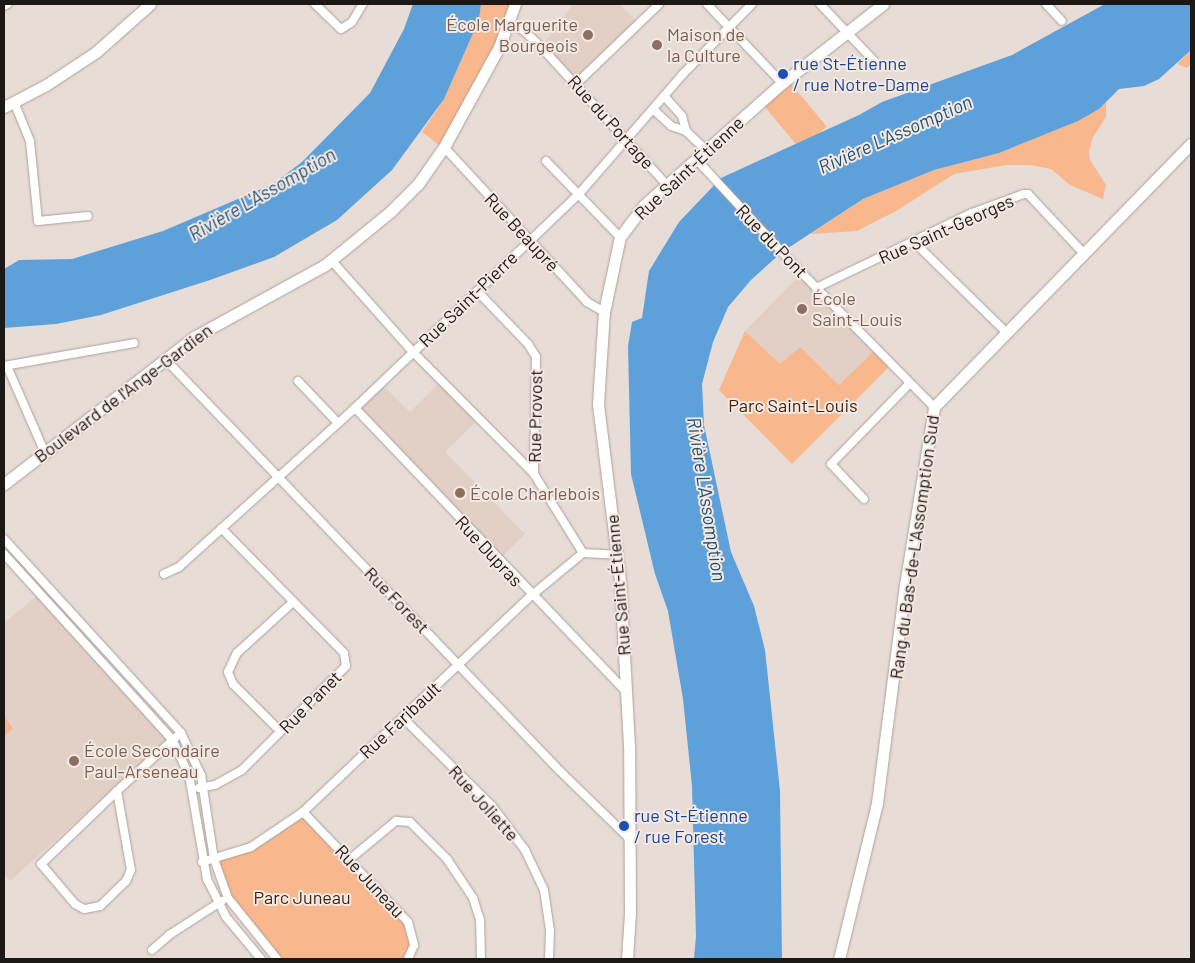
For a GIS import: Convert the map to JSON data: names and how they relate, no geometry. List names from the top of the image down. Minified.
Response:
{"streets":{"street":["Rue du Portage","Rue Saint-Étienne","Rue Saint-Georges","Rue Beaupré","Rue du Pont","Rue Saint-Pierre","Boulevard de l'Ange-Gardien","Rue Provost","Rang du Bas-de-L'Assomption Sud","Rue Dupras","Rue Forest","Rue Panet","Rue Faribault","Rue Joliette","Rue Juneau"]},"crossings":[["Rue du Portage","Rue Saint-Étienne"],["Rue du Portage","Rue Saint-Pierre"],["Rue du Portage","Boulevard de l'Ange-Gardien"],["Rue Saint-Étienne","Rue Beaupré"],["Rue Saint-Étienne","Rue du Pont"],["Rue Saint-Étienne","Rue Dupras"],["Rue Saint-Étienne","Rue Forest"],["Rue Saint-Georges","Rue du Pont"],["Rue Saint-Georges","Rang du Bas-de-L'Assomption Sud"],["Rue Beaupré","Rue Saint-Pierre"],["Rue Beaupré","Boulevard de l'Ange-Gardien"],["Rue du Pont","Rang du Bas-de-L'Assomption Sud"],["Rue Saint-Pierre","Rue Provost"],["Rue Saint-Pierre","Rue Dupras"],["Rue Saint-Pierre","Rue Forest"],["Rue Saint-Pierre","Rue Panet"],["Boulevard de l'Ange-Gardien","Rue Forest"],["Rue Dupras","Rue Faribault"],["Rue Forest","Rue Faribault"],["Rue Faribault","Rue Joliette"],["Rue Faribault","Rue Juneau"]],"water":["Rivière L'Assomption"],"parks":["Parc Saint-Louis","Parc Juneau"],"places":["École Marguerite Bourgeois","Maison de la Culture","rue St-Étienne / rue Notre-Dame","École Saint-Louis","École Charlebois","École Secondaire Paul-Arseneau","rue St-Étienne / rue Forest"]}
